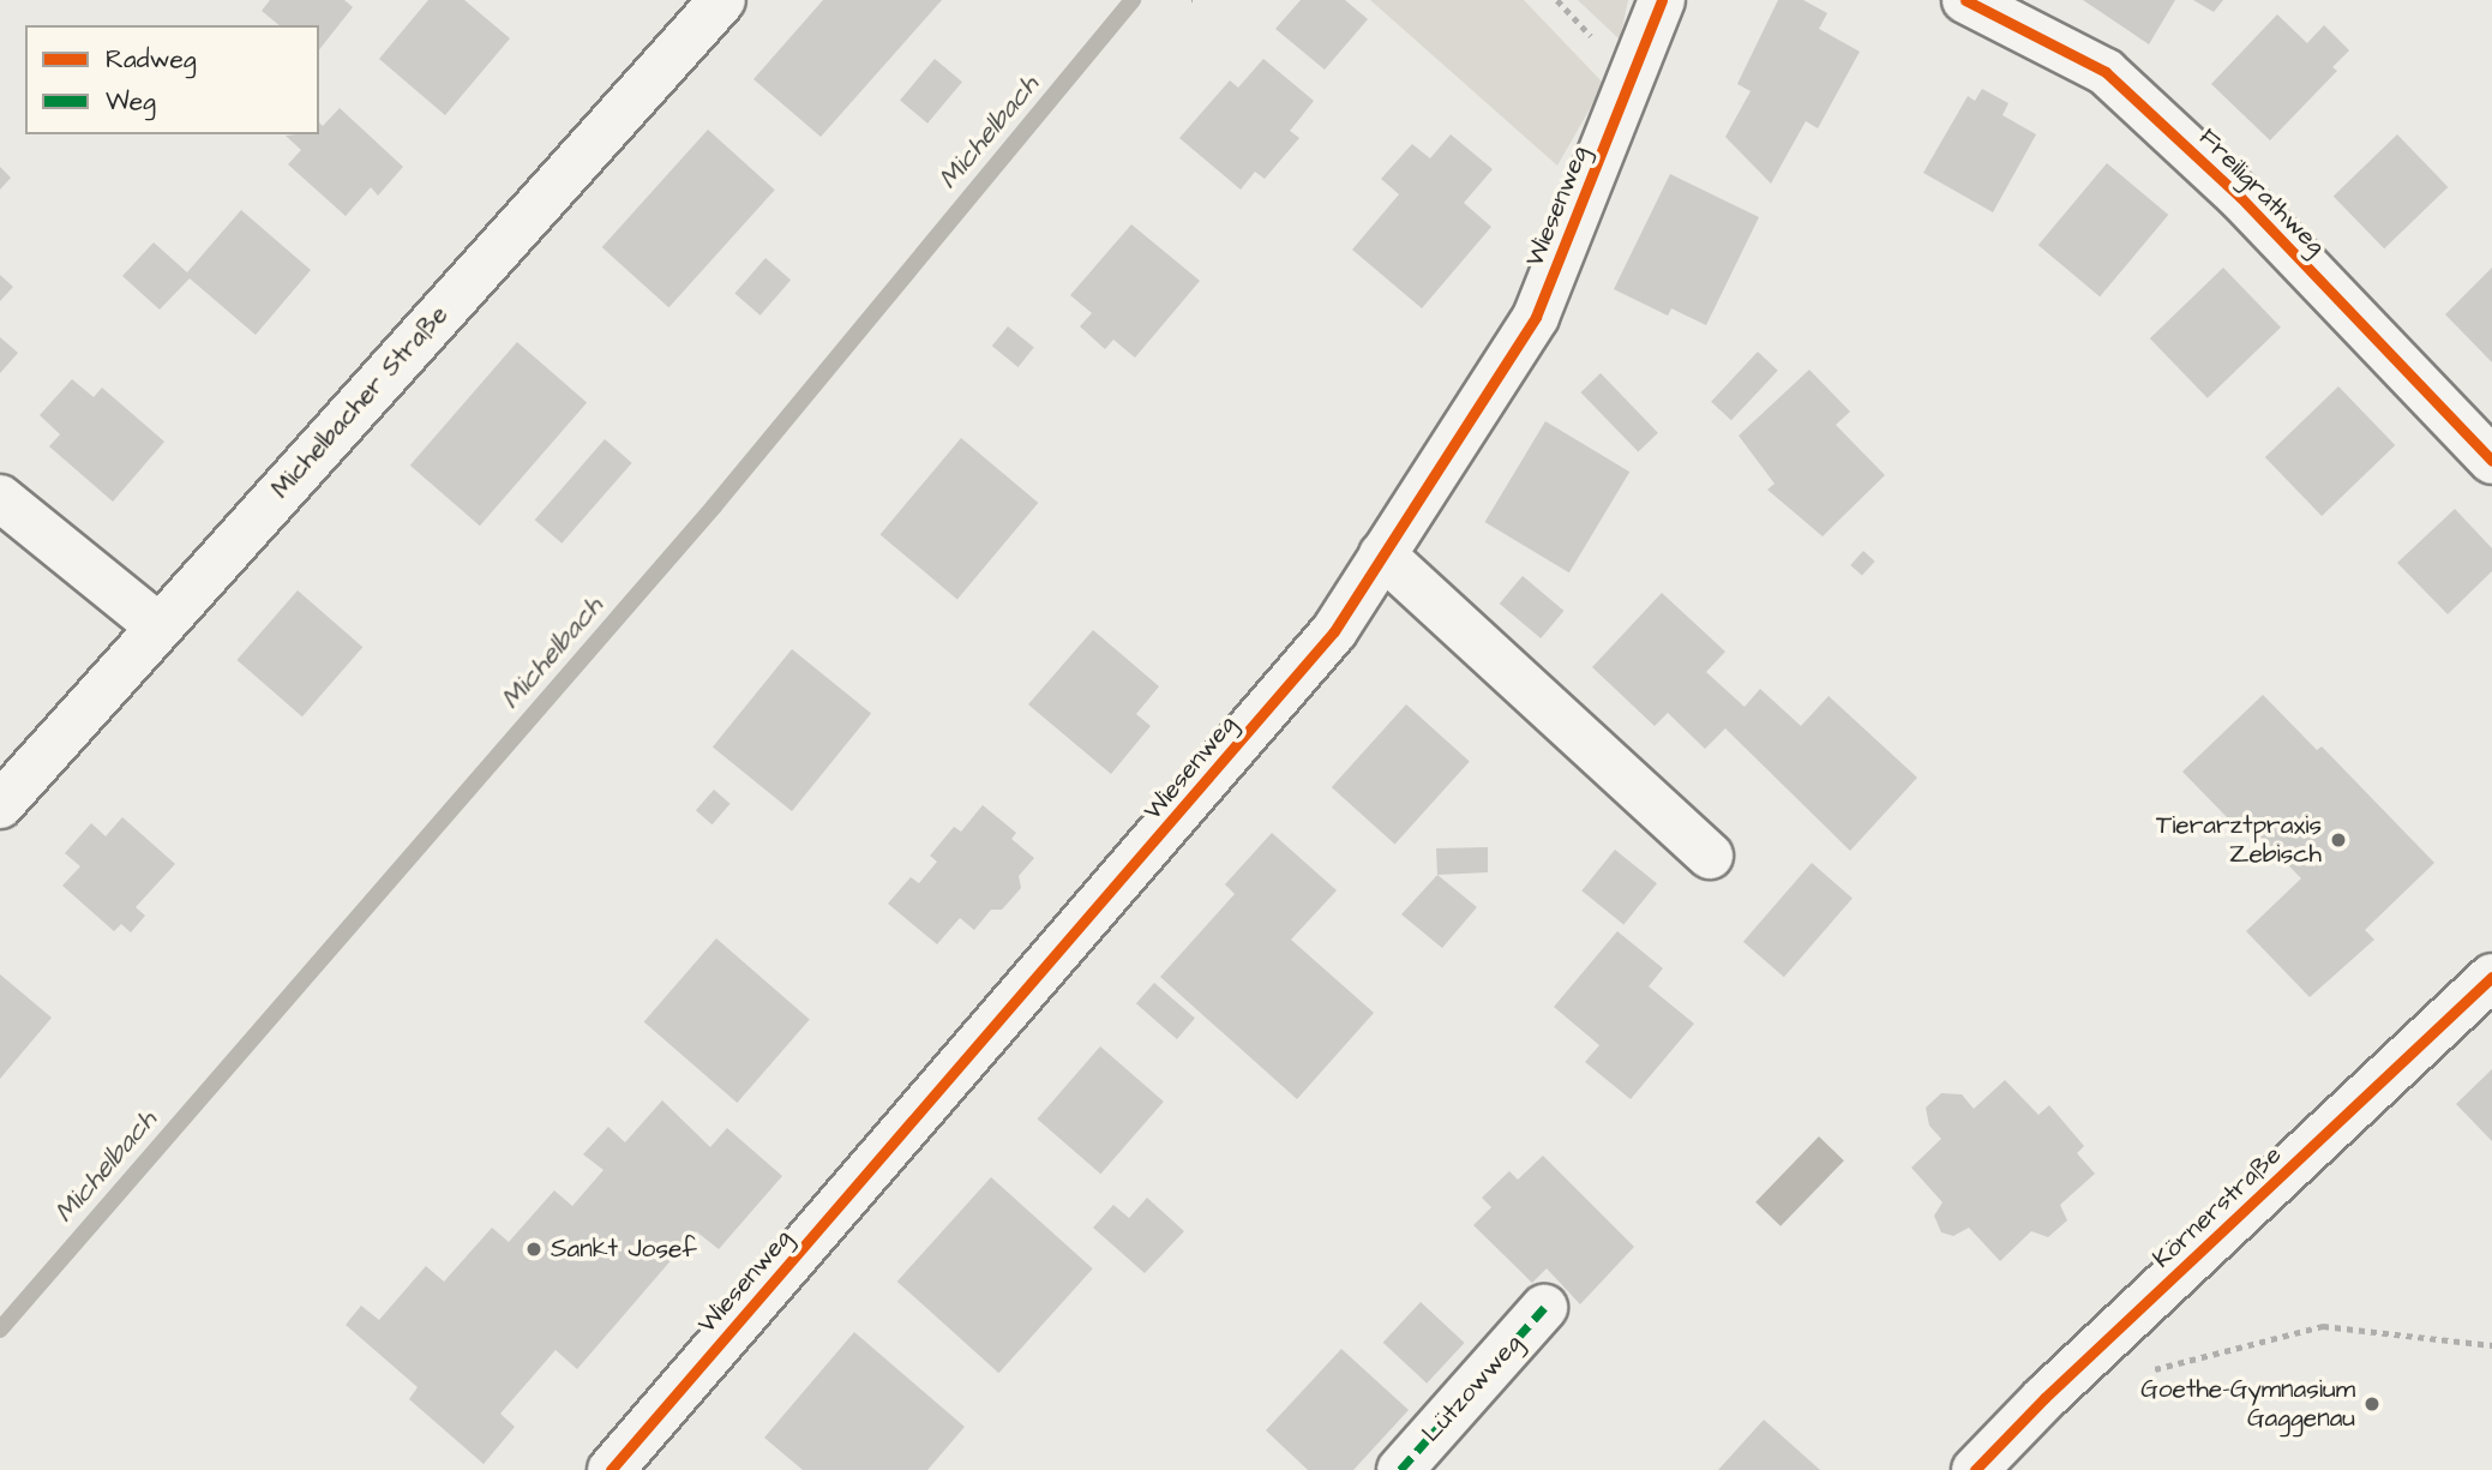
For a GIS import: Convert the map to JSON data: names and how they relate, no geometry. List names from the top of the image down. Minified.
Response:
{"streets":{"street":["Freiligrathweg","Wiesenweg","Michelbacher Straße","Körnerstraße","Lützowweg"]},"water":["Michelbach"],"places":["Tierarztpraxis Zebisch","Sankt Josef","Goethe-Gymnasium Gaggenau"],"legend":["Radweg","Weg"]}
